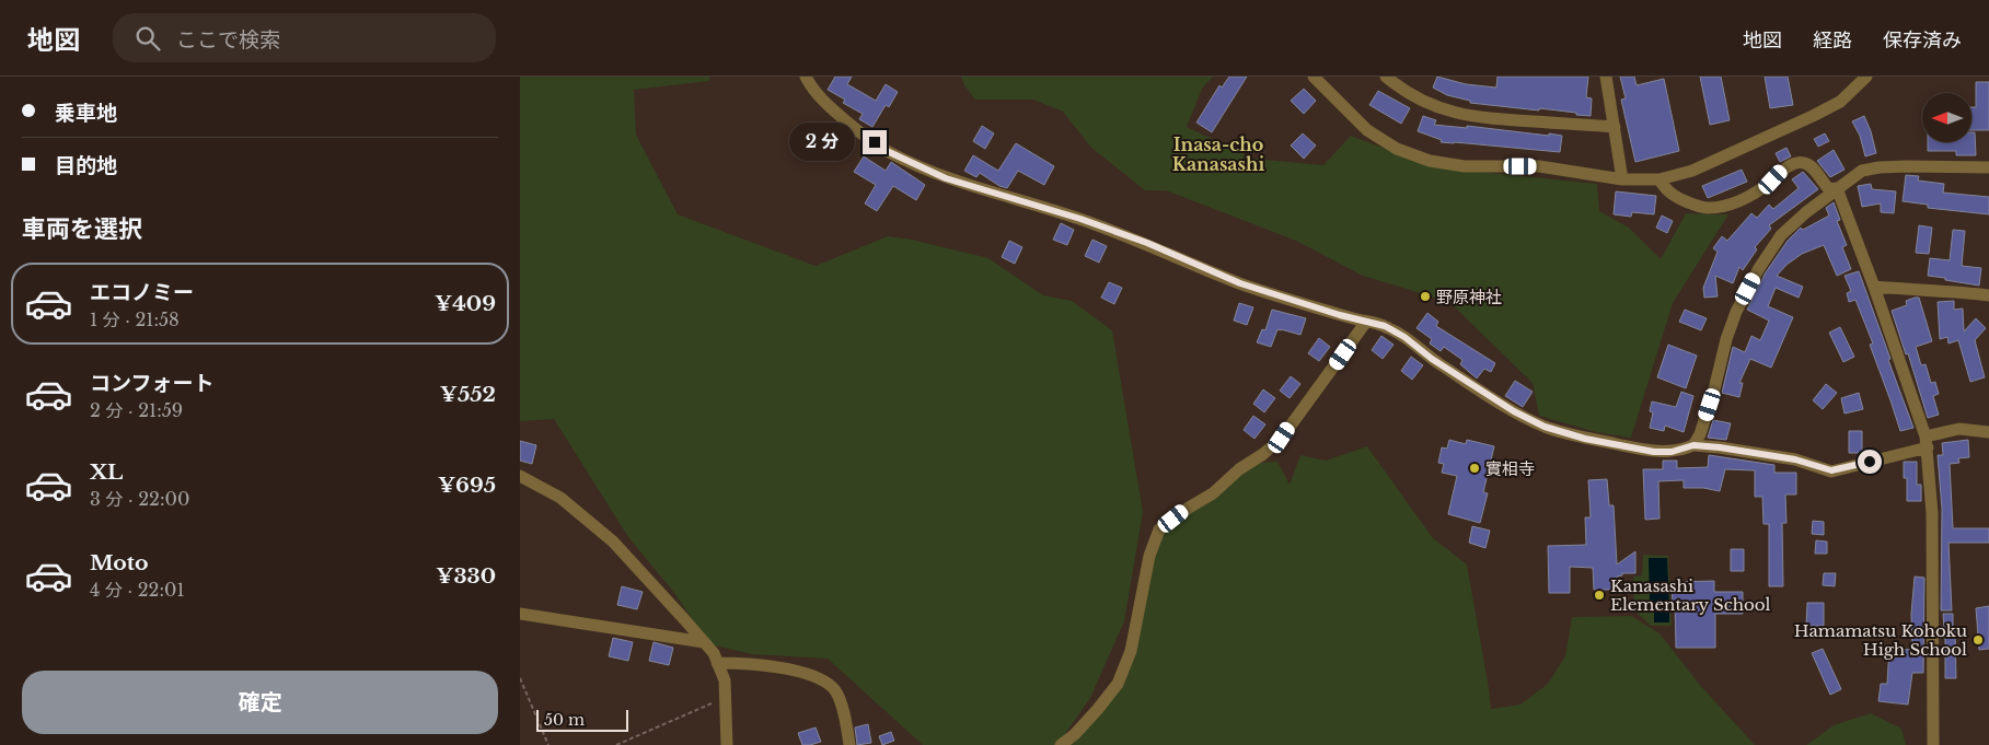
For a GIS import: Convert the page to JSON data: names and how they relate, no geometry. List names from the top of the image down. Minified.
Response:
{"districts":["Inasa-cho Kanasashi"],"places":["野原神社","實相寺","Kanasashi Elementary School","Hamamatsu Kohoku High School"],"scale_bar":"50 m","north":"left","page":{"header":"地図","search":"ここで検索","nav":["地図","経路","保存済み"],"banner":["乗車地","目的地"],"bubble":"2 分","heading":"車両を選択","list":[{"name":"エコノミー","note":"1 分 · 21:58","value":"¥409"},{"name":"コンフォート","note":"2 分 · 21:59","value":"¥552"},{"name":"XL","note":"3 分 · 22:00","value":"¥695"},{"name":"Moto","note":"4 分 · 22:01","value":"¥330"}],"buttons":"確定","scale":"50 m"}}
